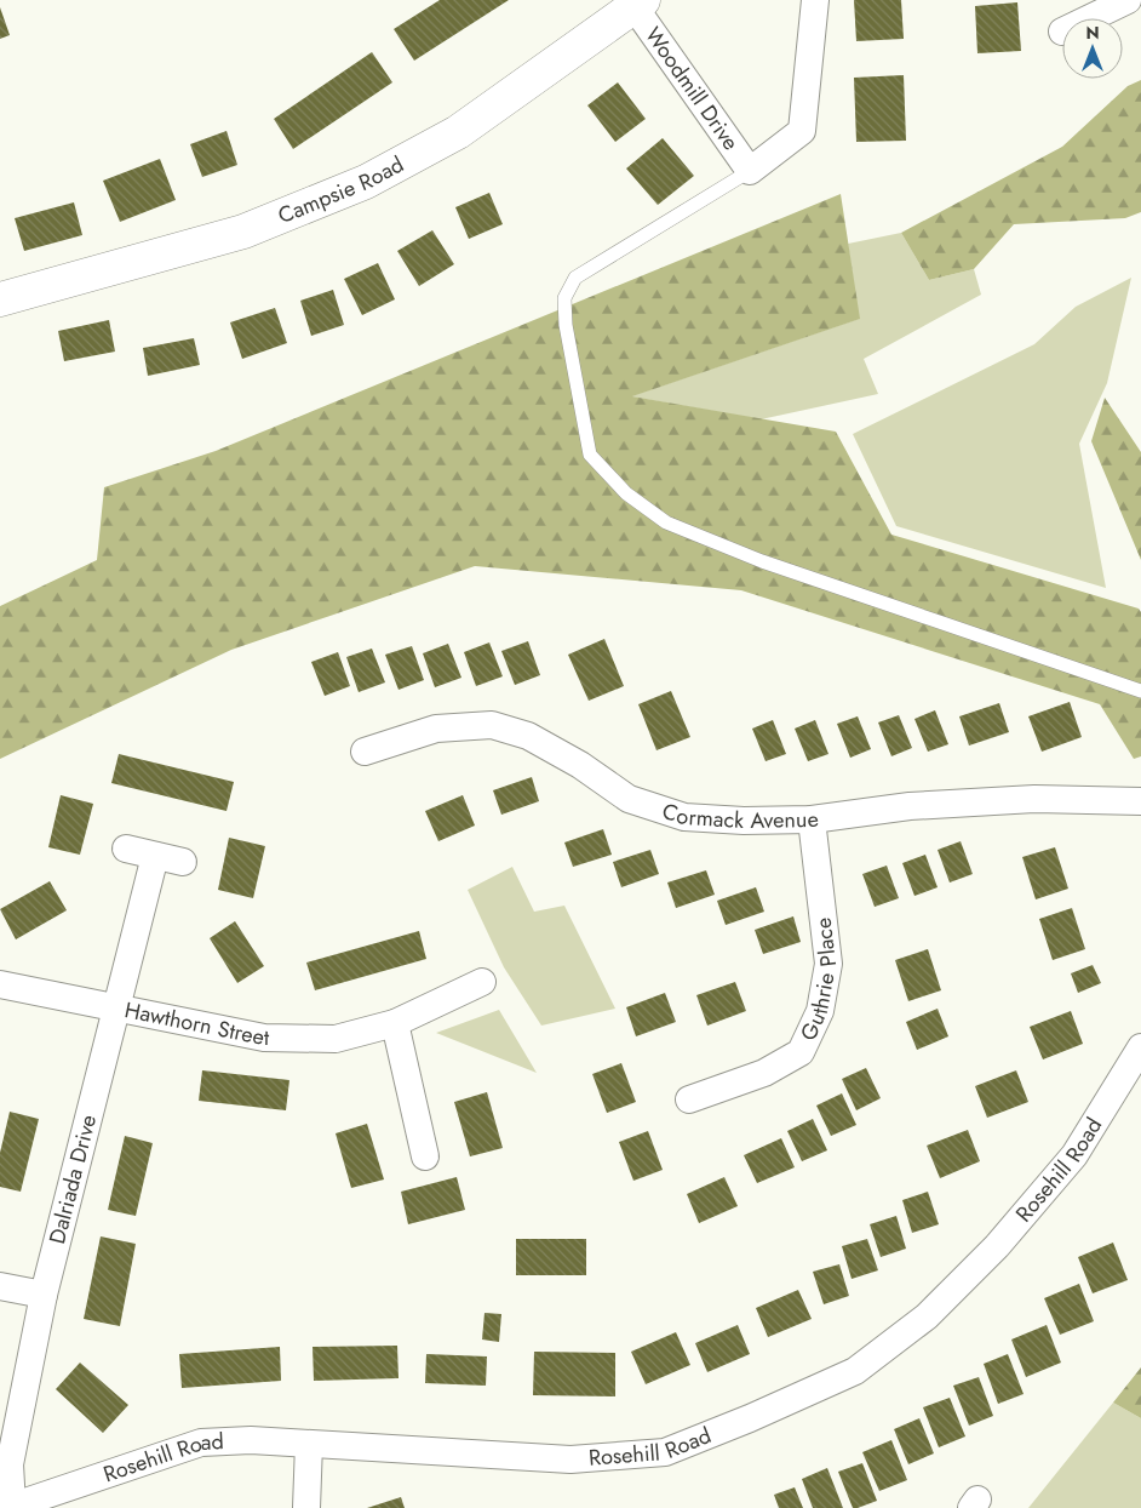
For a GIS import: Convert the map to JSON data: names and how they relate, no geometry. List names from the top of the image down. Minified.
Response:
{"streets":{"main road":["Campsie Road"],"street":["Woodmill Drive","Cormack Avenue","Guthrie Place","Hawthorn Street","Rosehill Road","Dalriada Drive"]},"crossings":[["Woodmill Drive","Campsie Road"],["Cormack Avenue","Guthrie Place"],["Hawthorn Street","Dalriada Drive"],["Rosehill Road","Dalriada Drive"]],"north":"top"}
